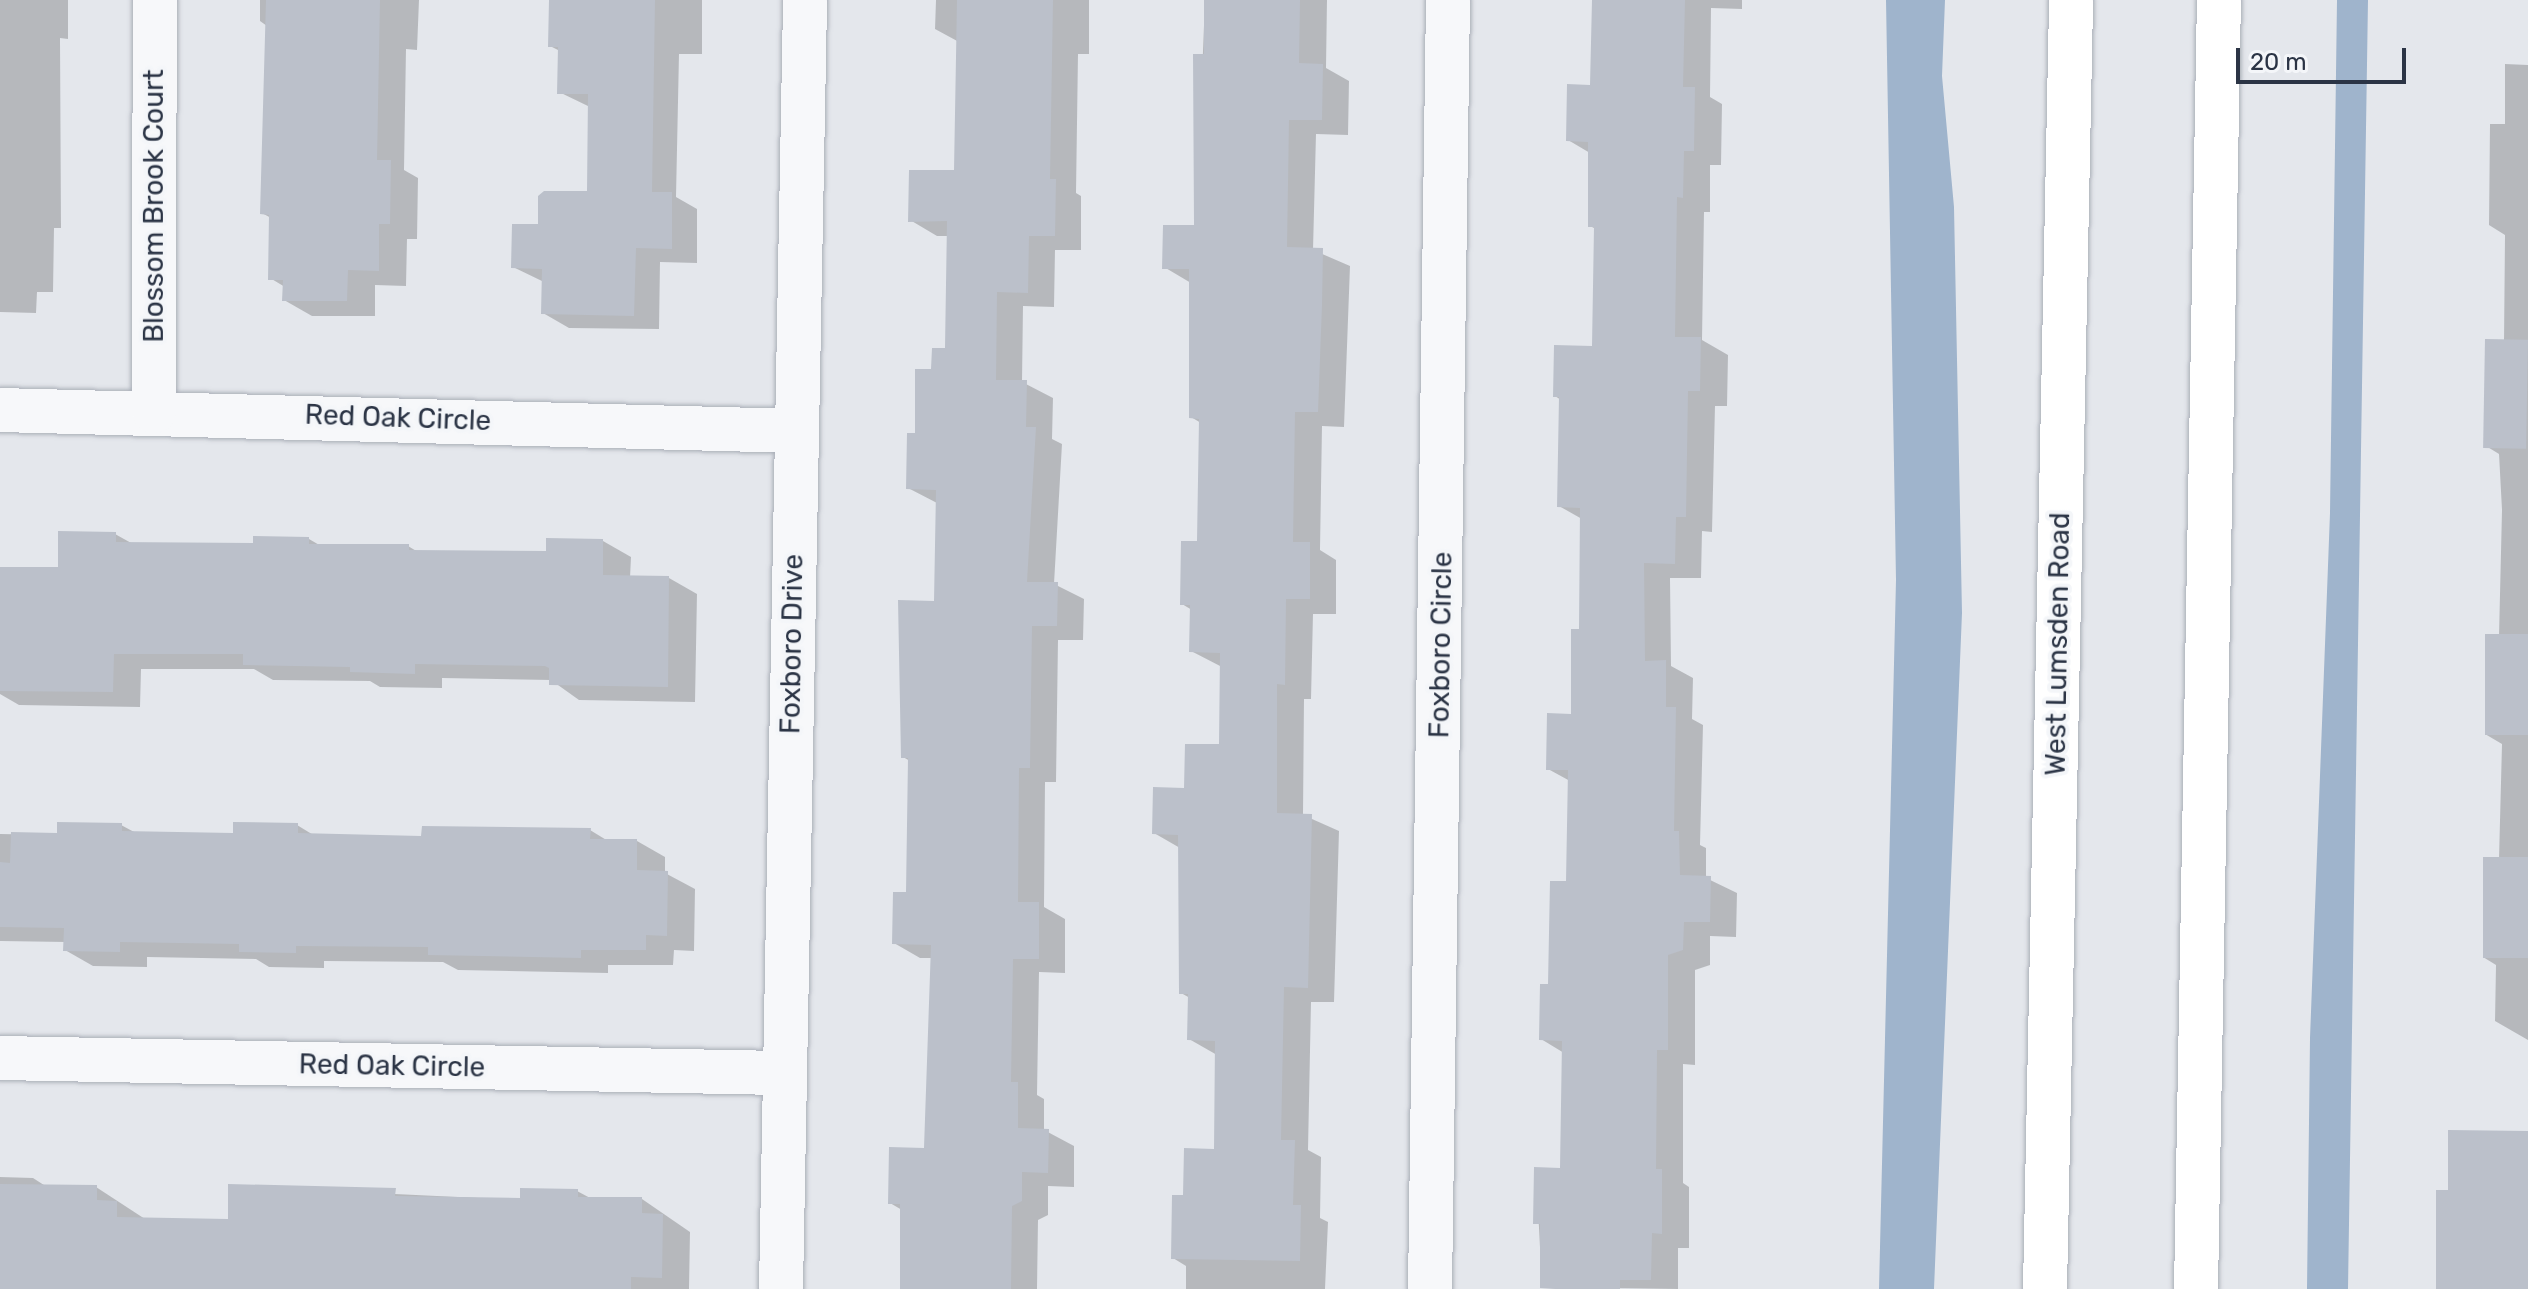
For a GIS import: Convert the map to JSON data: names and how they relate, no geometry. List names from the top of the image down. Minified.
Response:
{"streets":{"main road":["West Lumsden Road"],"street":["Blossom Brook Court","Red Oak Circle","Foxboro Drive","Foxboro Circle"]},"crossings":[["Blossom Brook Court","Red Oak Circle"],["Red Oak Circle","Foxboro Drive"]],"scale_bar":"20 m"}
